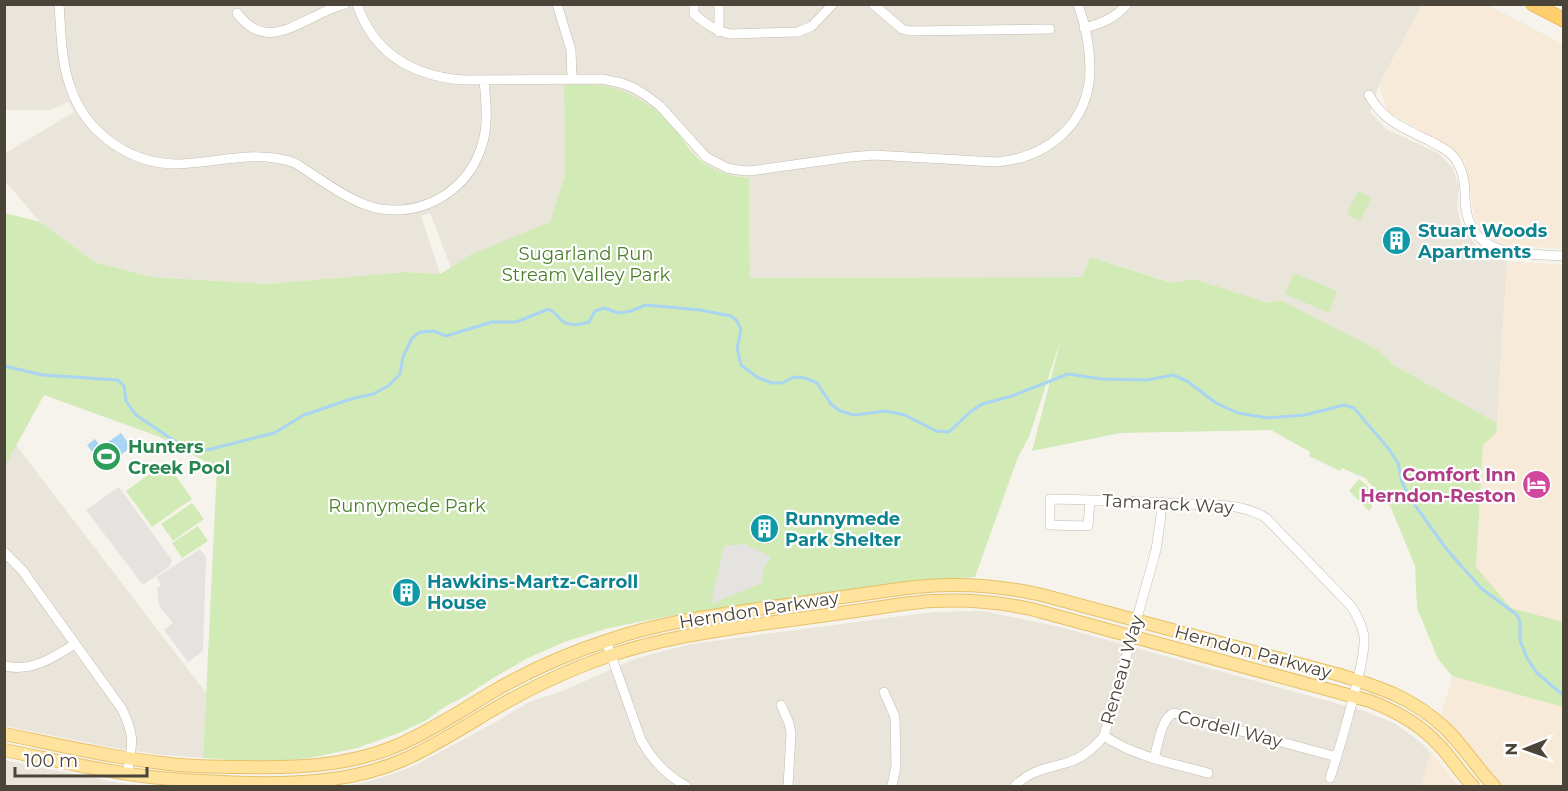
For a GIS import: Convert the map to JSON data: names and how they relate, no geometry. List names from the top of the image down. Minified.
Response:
{"streets":{"main road":["Herndon Parkway"],"street":["Tamarack Way","Reneau Way","Cordell Way"]},"crossings":[["Tamarack Way","Herndon Parkway"],["Tamarack Way","Reneau Way"],["Tamarack Way","Cordell Way"],["Herndon Parkway","Reneau Way"]],"parks":["Sugarland Run Stream Valley Park","Runnymede Park"],"places":{"building":["Stuart Woods Apartments","Runnymede Park Shelter","Hawkins-Martz-Carroll House"],"sports":["Hunters Creek Pool"],"hotel":["Comfort Inn Herndon-Reston"]},"scale_bar":"100 m","north":"left"}
